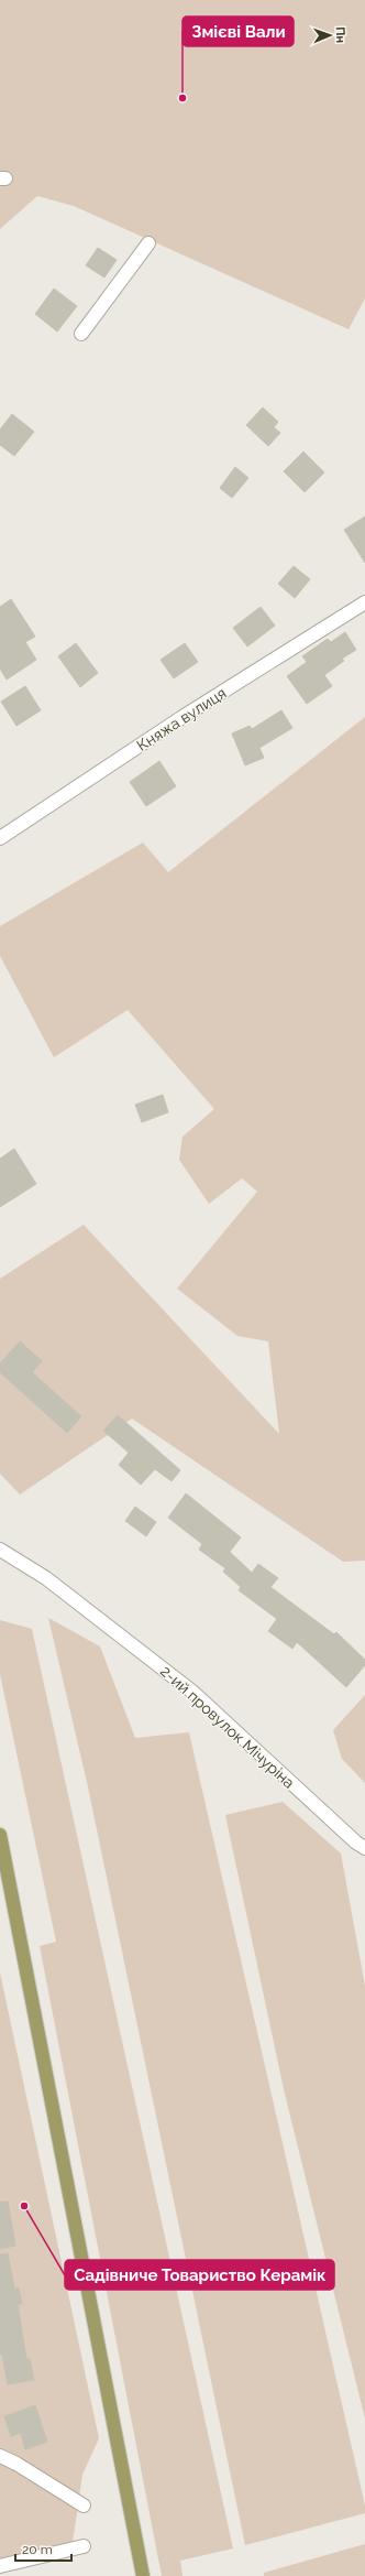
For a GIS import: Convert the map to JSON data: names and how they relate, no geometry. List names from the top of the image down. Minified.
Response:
{"streets":{"street":["Княжа вулиця","2-ий провулок Мічуріна"]},"places":["Змієві Вали","Садівниче Товариство Керамік"],"scale_bar":"20 m","north":"right"}
